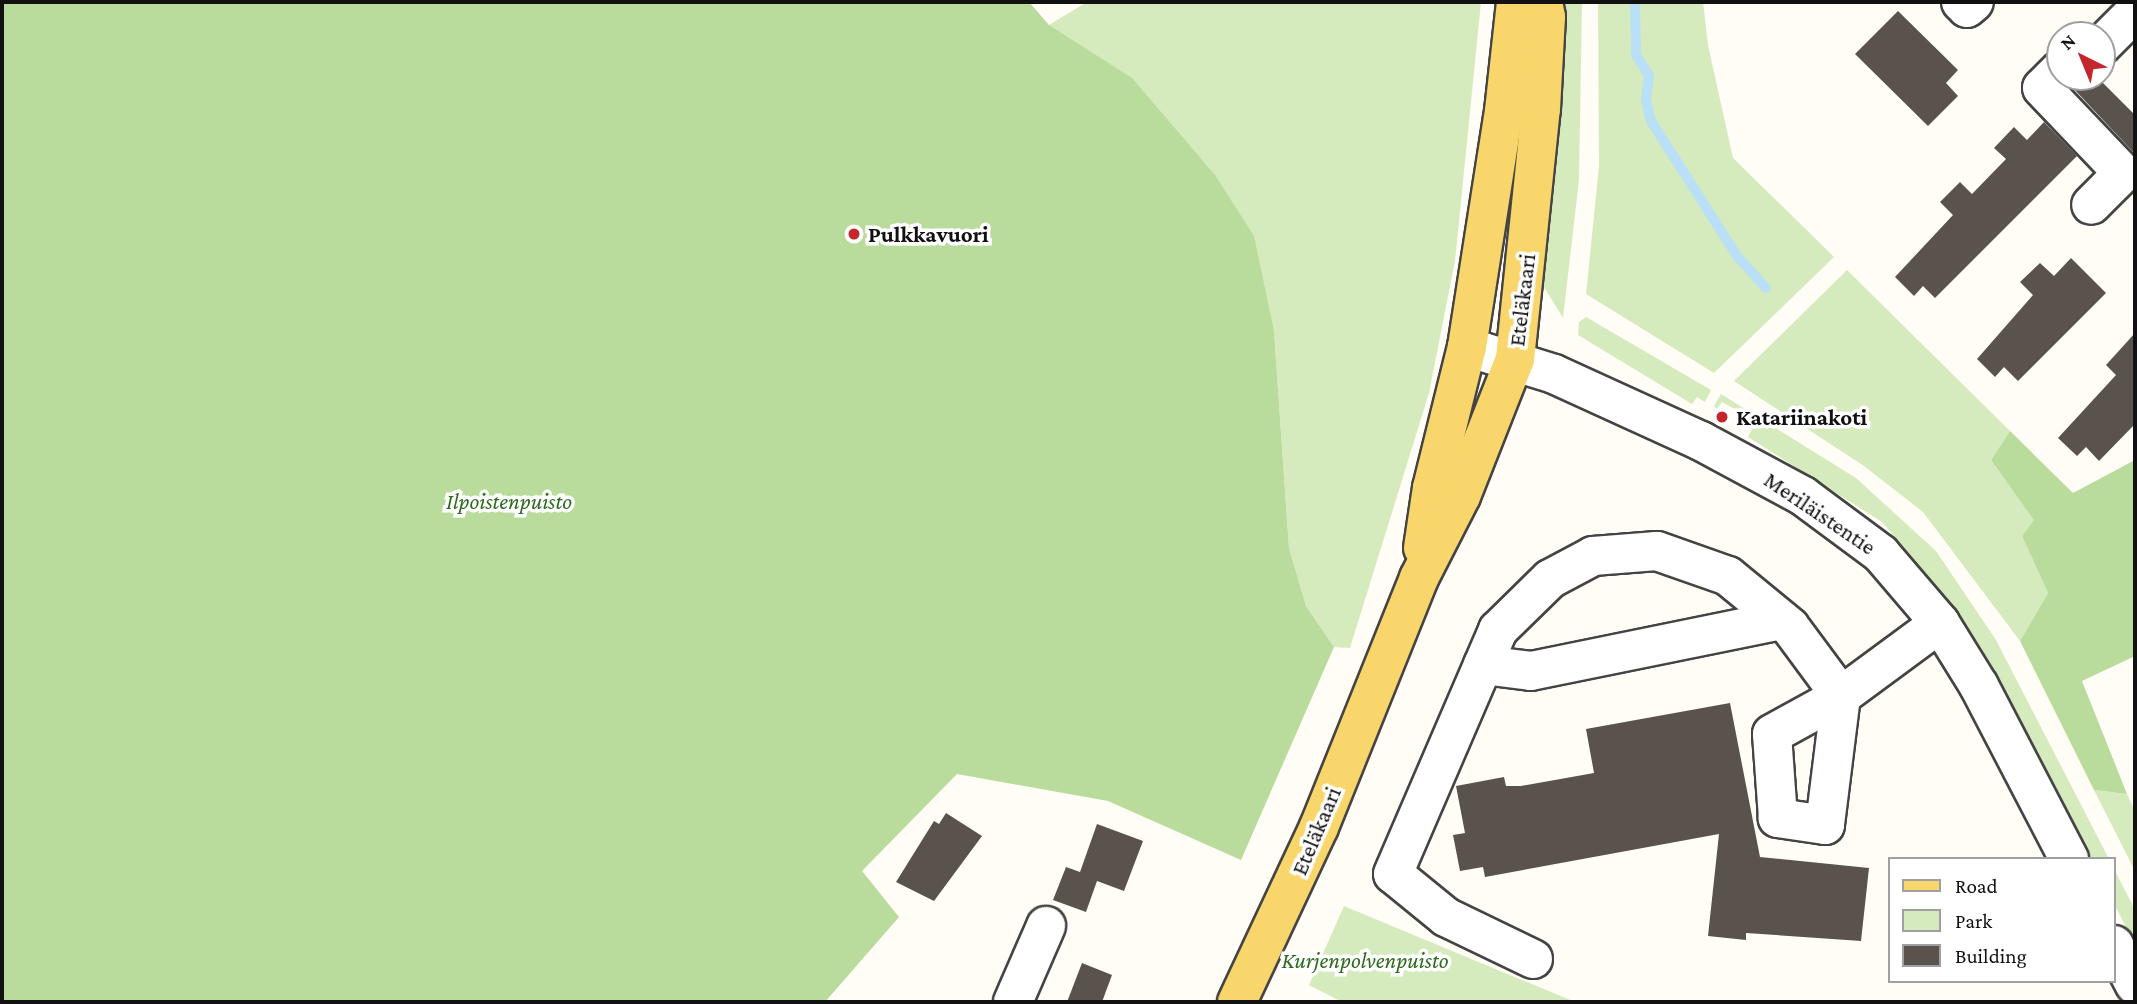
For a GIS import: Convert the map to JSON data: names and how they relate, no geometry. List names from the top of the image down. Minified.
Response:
{"streets":{"main road":["Eteläkaari"],"street":["Meriläistentie"]},"crossings":[["Eteläkaari","Meriläistentie"]],"parks":["Ilpoistenpuisto","Kurjenpolvenpuisto"],"places":["Pulkkavuori","Katariinakoti"],"legend":["Road","Park","Building"],"north":"top left"}
